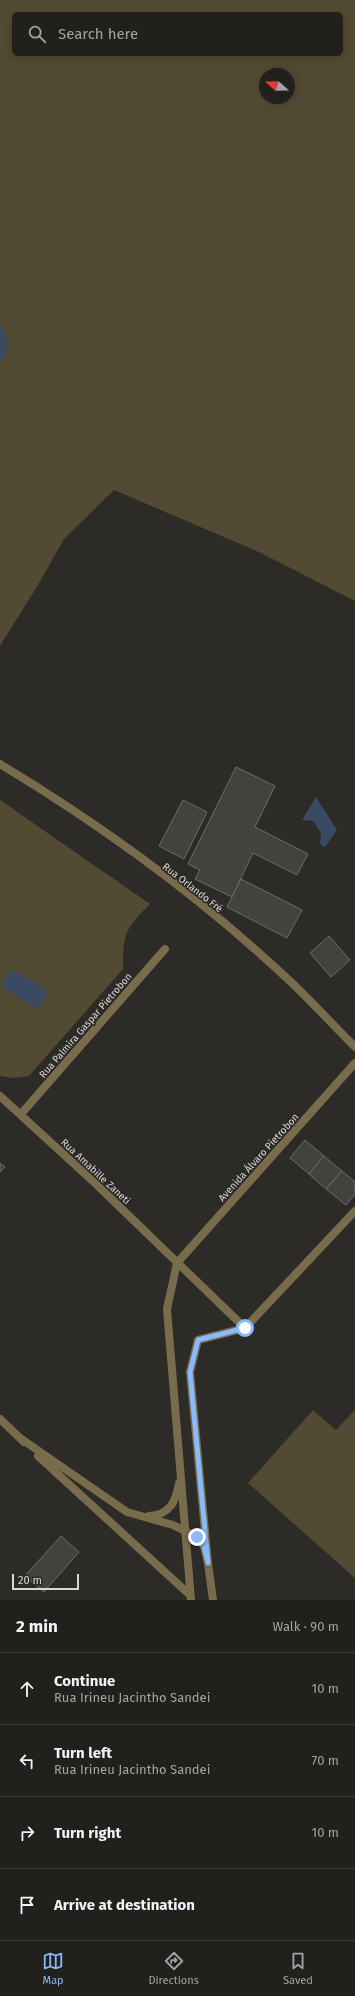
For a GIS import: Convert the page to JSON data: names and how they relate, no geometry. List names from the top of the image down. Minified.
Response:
{"streets":{"street":["Rua Orlando Fré","Rua Palmira Gaspar Pietrobon","Avenida Álvaro Pietrobon","Rua Amabille Zaneti"]},"crossings":[["Rua Palmira Gaspar Pietrobon","Rua Amabille Zaneti"],["Avenida Álvaro Pietrobon","Rua Amabille Zaneti"]],"scale_bar":"20 m","north":"left","page":{"search":"Search here","scale":"20 m","heading":["2 min","Walk · 90 m"],"list":[["Continue","Rua Irineu Jacintho Sandei","10 m"],["Turn left","Rua Irineu Jacintho Sandei","70 m"],["Turn right","10 m"],"Arrive at destination"],"nav":["Map","Directions","Saved"]}}
